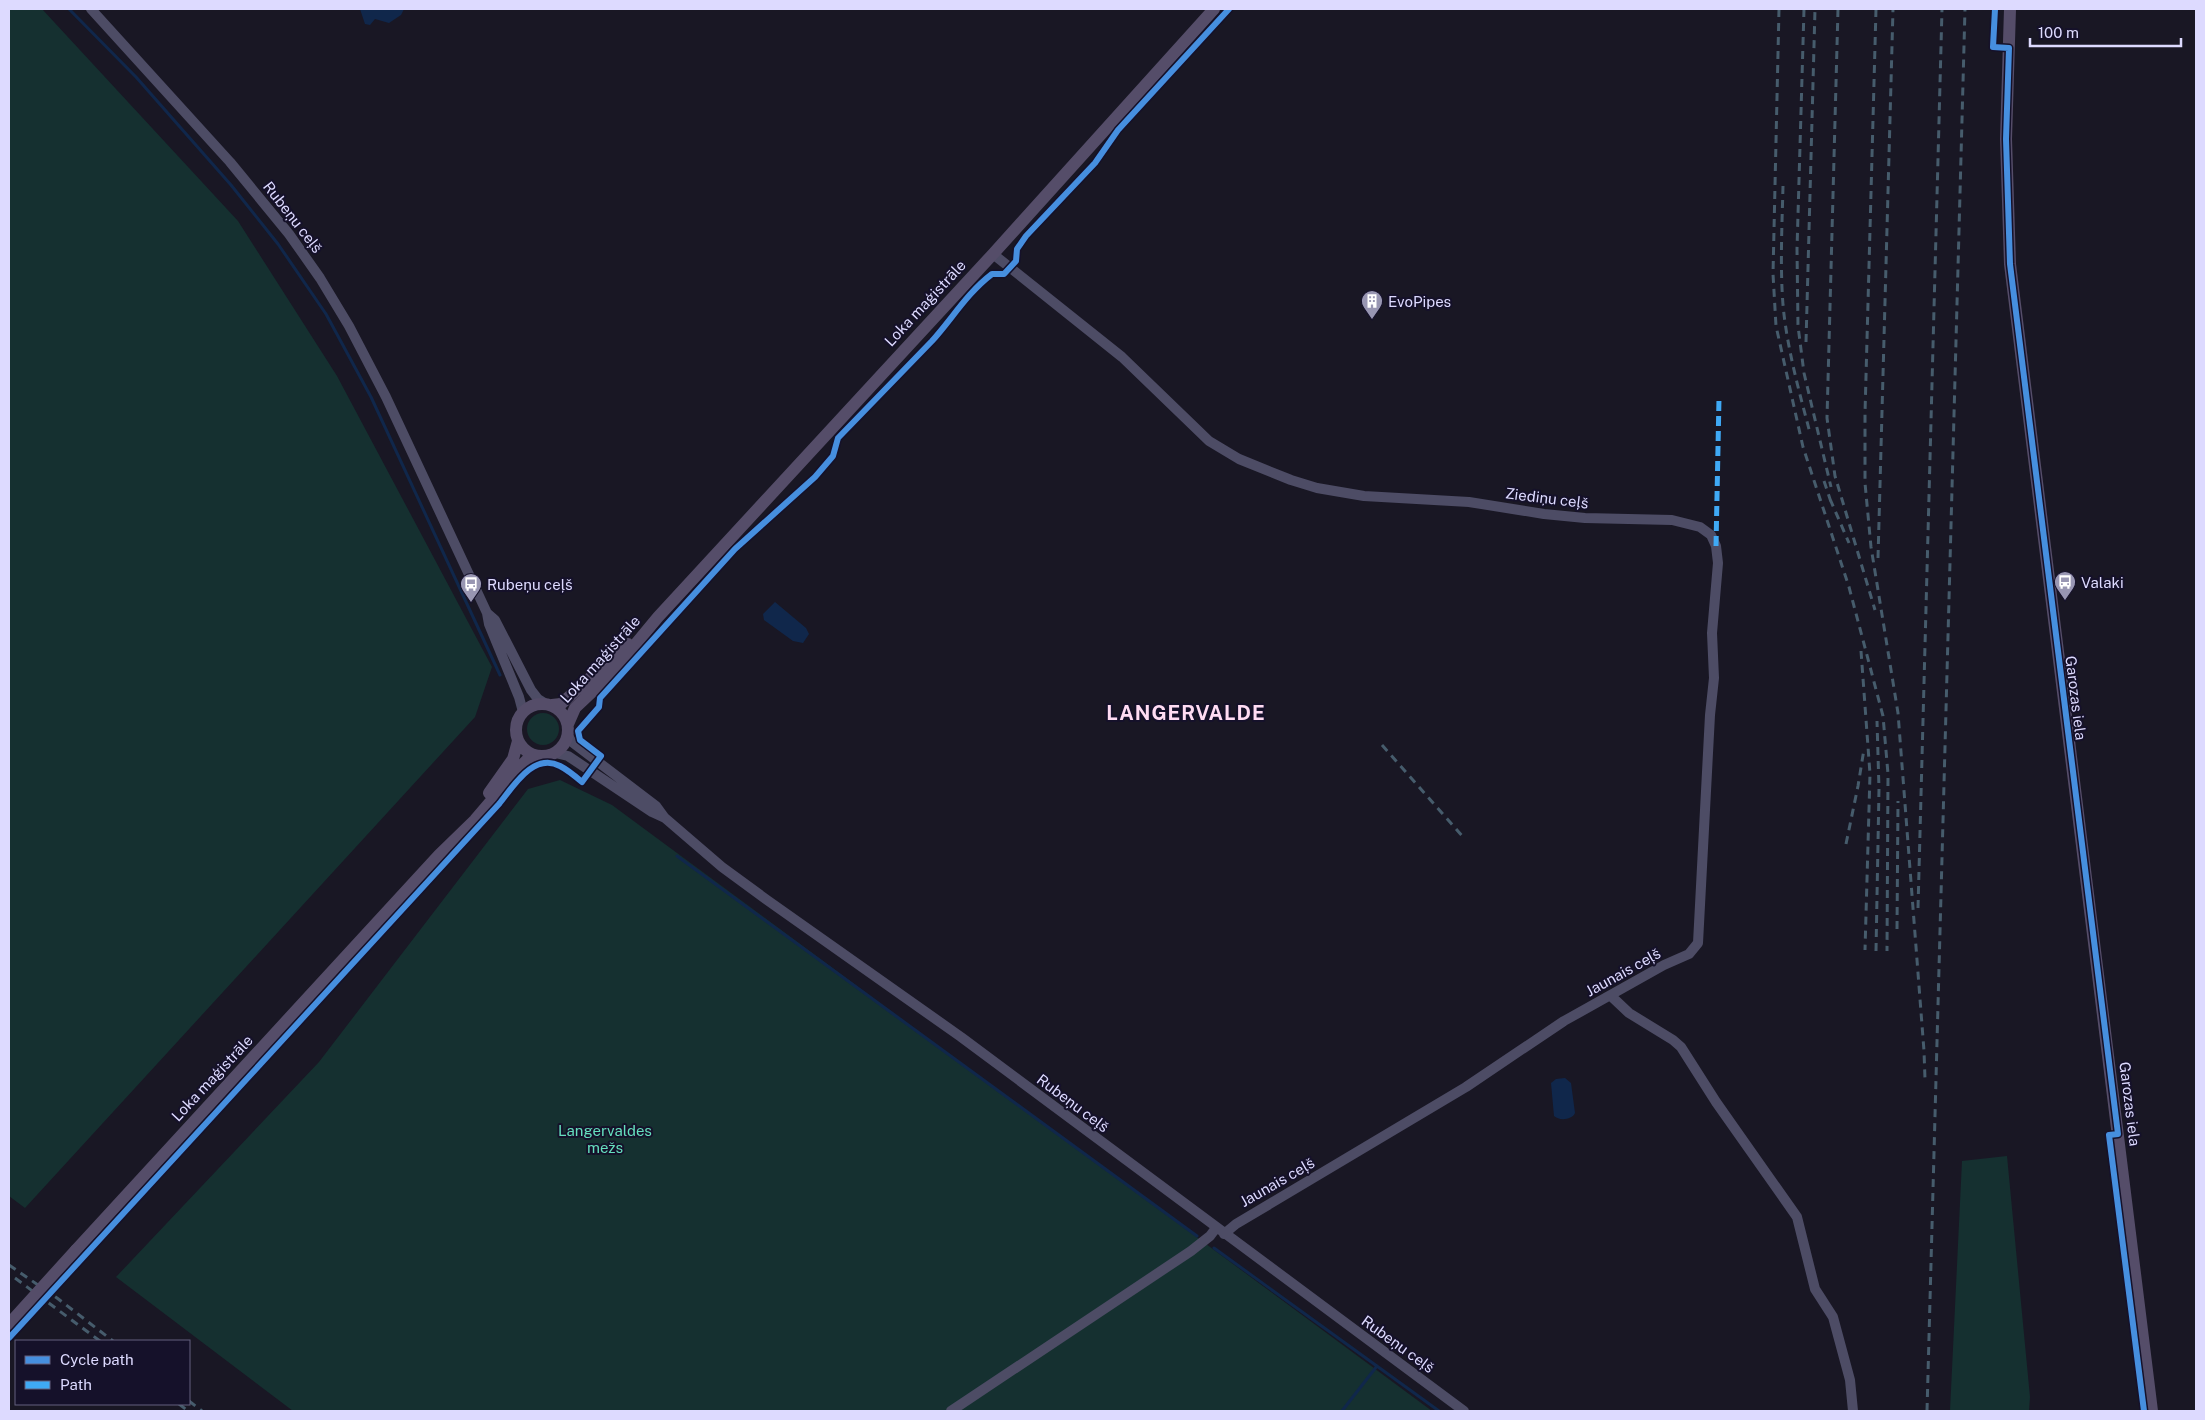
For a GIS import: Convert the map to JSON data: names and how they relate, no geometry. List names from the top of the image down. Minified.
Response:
{"streets":{"main road":["Loka maģistrāle","Garozas iela"],"street":["Rubeņu ceļš","Ziediņu ceļš","Jaunais ceļš"]},"crossings":[["Rubeņu ceļš","Loka maģistrāle"],["Rubeņu ceļš","Jaunais ceļš"],["Loka maģistrāle","Ziediņu ceļš"],["Ziediņu ceļš","Jaunais ceļš"]],"districts":["LANGERVALDE"],"parks":["Langervaldes mežs"],"places":{"building":["EvoPipes"],"bus stop":["Valaki","Rubeņu ceļš"]},"legend":["Cycle path","Path"],"scale_bar":"100 m"}
